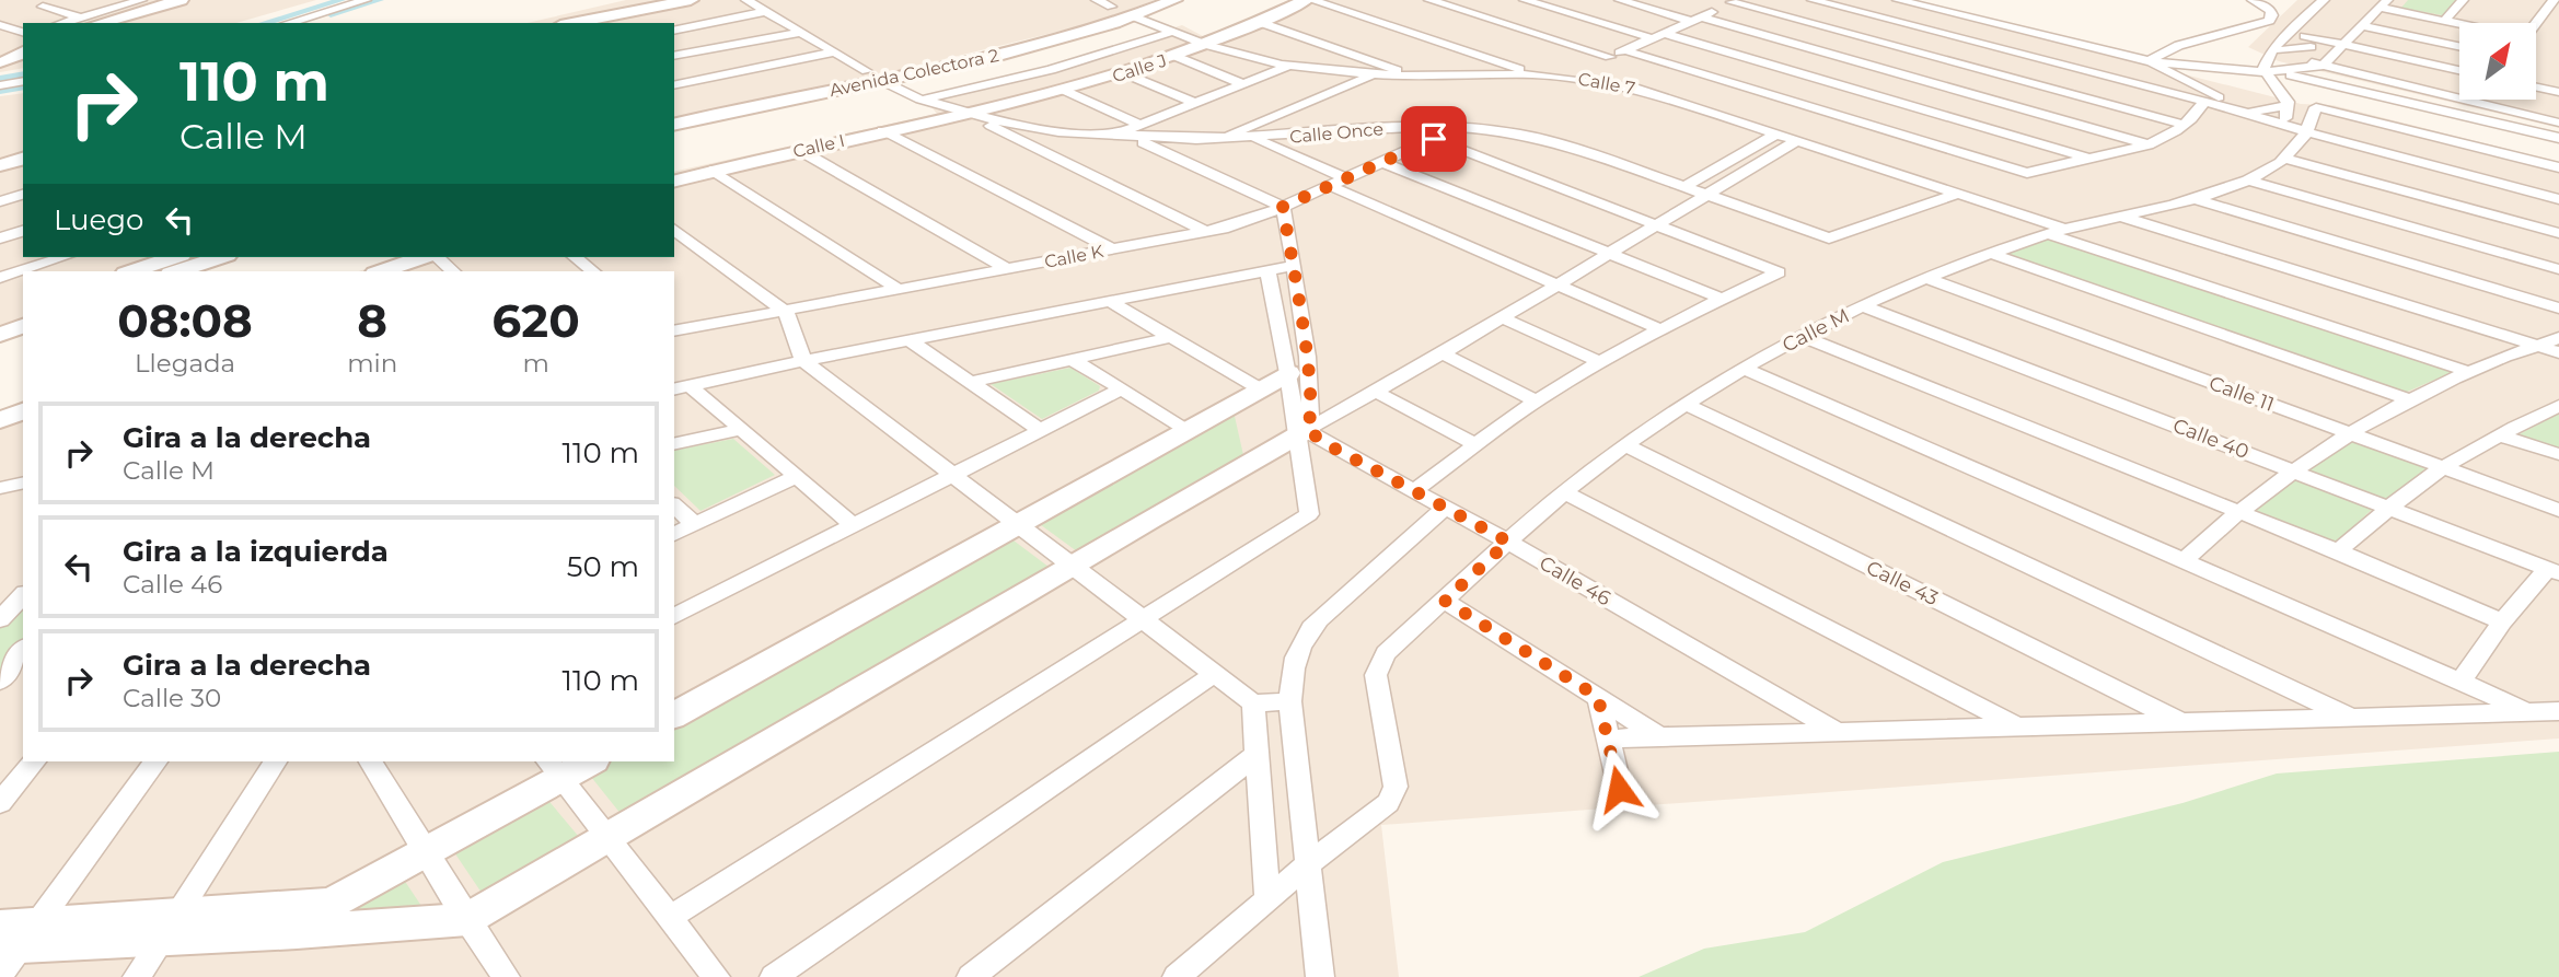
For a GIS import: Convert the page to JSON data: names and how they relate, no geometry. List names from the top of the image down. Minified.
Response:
{"streets":{"street":["Calle J","Avenida Colectora 2","Calle 7","Calle Once","Calle I","Calle K","Calle M","Calle 11","Calle 40","Calle 46","Calle 43"]},"crossings":[["Calle J","Calle 7"],["Calle J","Calle Once"],["Calle J","Calle I"],["Avenida Colectora 2","Calle 7"],["Avenida Colectora 2","Calle Once"],["Calle 7","Calle Once"],["Calle 7","Calle M"],["Calle Once","Calle I"],["Calle Once","Calle K"],["Calle M","Calle 11"],["Calle M","Calle 40"],["Calle M","Calle 46"],["Calle M","Calle 43"]],"north":"top right","page":{"turn":["110 m","Calle M"],"then":"Luego","eta":["08:08","Llegada","8","min","620","m"],"list":[{"name":"Gira a la derecha","note":"Calle M","value":"110 m"},{"name":"Gira a la izquierda","note":"Calle 46","value":"50 m"},{"name":"Gira a la derecha","note":"Calle 30","value":"110 m"}]}}
